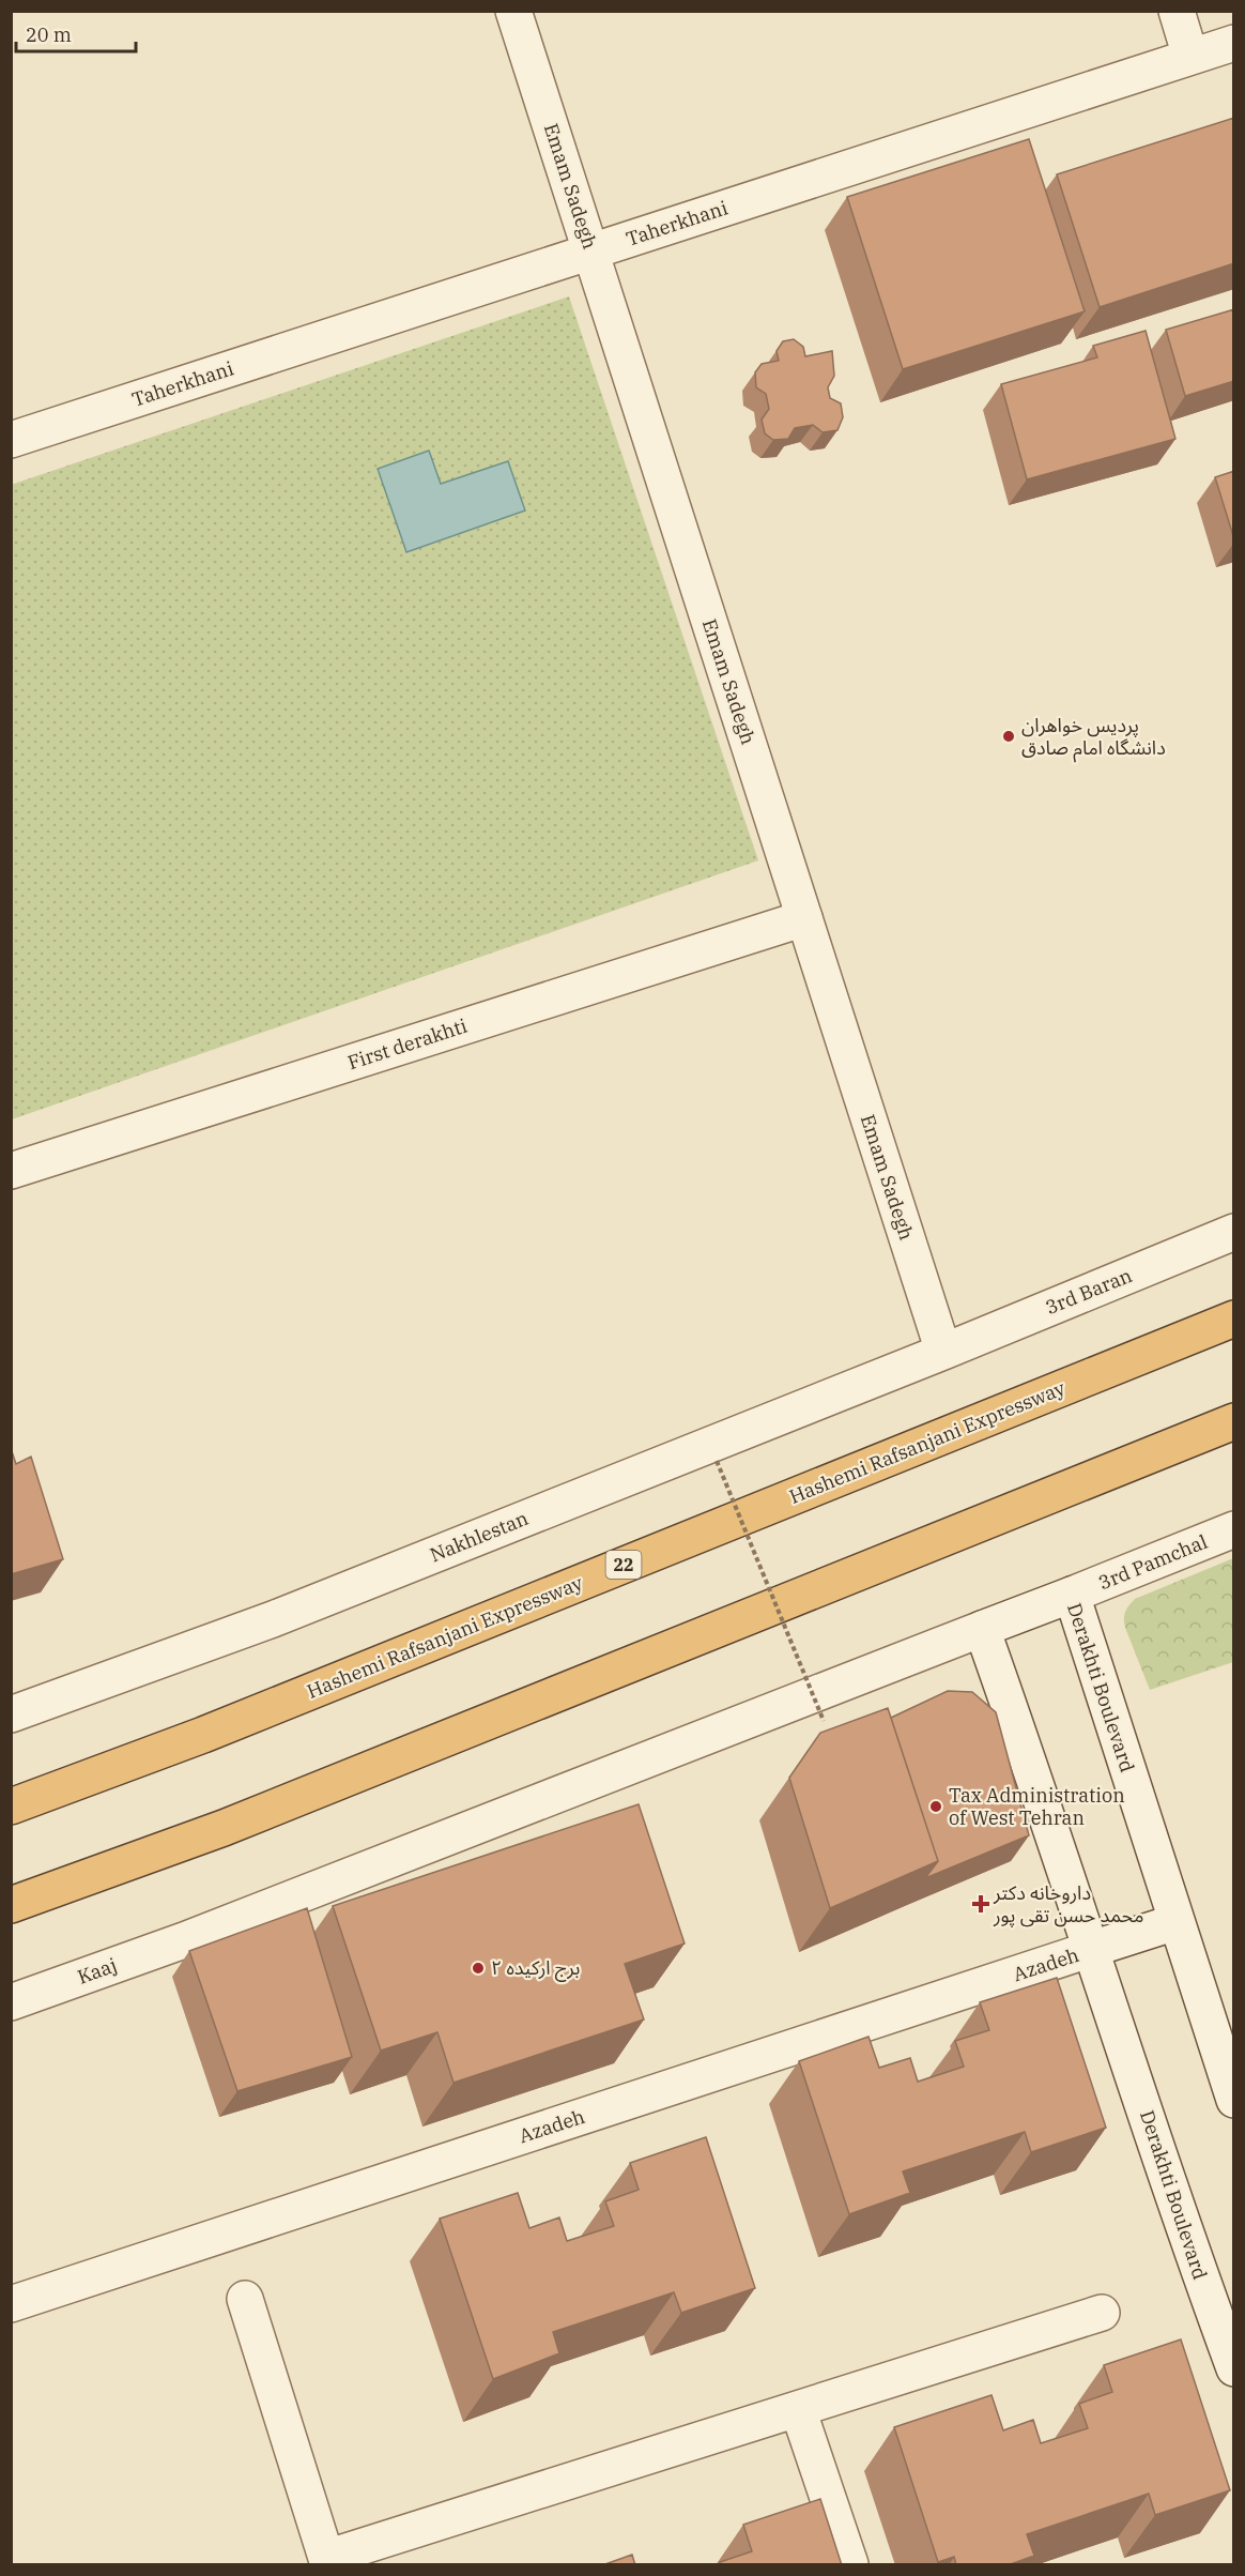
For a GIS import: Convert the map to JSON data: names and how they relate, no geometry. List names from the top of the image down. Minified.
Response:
{"streets":{"highway":["Hashemi Rafsanjani Expressway","22"],"street":["Emam Sadegh","Taherkhani","First derakhti","3rd Baran","Nakhlestan","3rd Pamchal","Derakhti Boulevard","Azadeh","Kaaj"]},"crossings":[["Emam Sadegh","Taherkhani"],["Emam Sadegh","First derakhti"],["Emam Sadegh","3rd Baran"],["Emam Sadegh","Nakhlestan"],["3rd Baran","Nakhlestan"],["3rd Pamchal","Derakhti Boulevard"],["Derakhti Boulevard","Azadeh"],["Derakhti Boulevard","Kaaj"]],"places":{"other":["پردیس خواهران دانشگاه امام صادق","Tax Administration of West Tehran","برج ارکیده ۲"],"health":["داروخانه دکتر محمد حسن تقی پور"]},"scale_bar":"20 m"}
